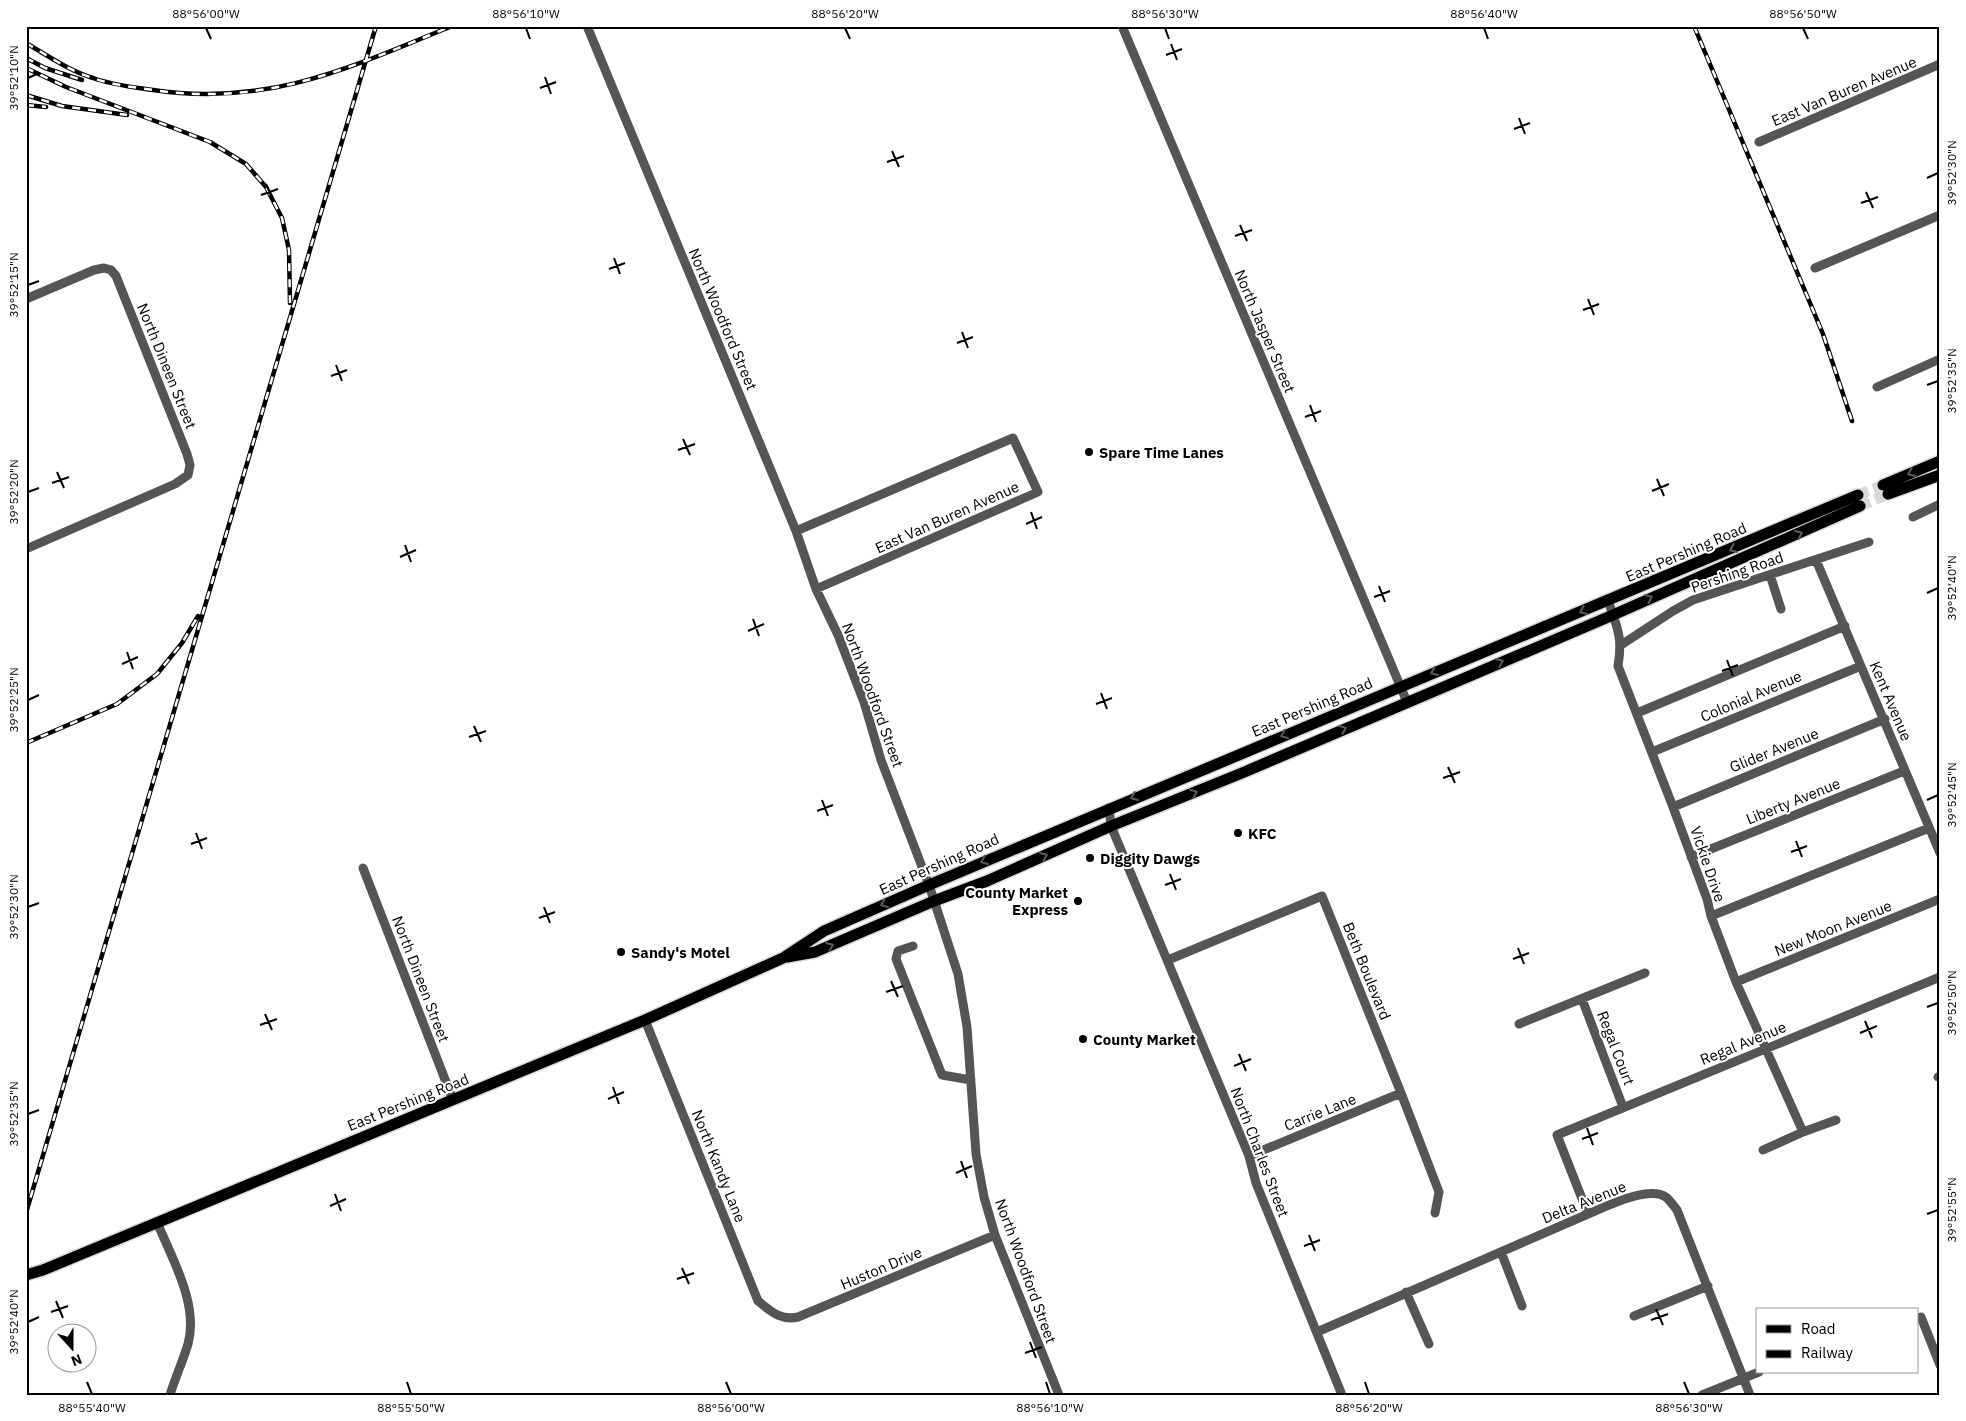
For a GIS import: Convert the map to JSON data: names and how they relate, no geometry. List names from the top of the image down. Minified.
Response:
{"streets":{"main road":["East Pershing Road"],"street":["East Van Buren Avenue","North Woodford Street","North Jasper Street","North Dineen Street","Pershing Road","Colonial Avenue","Kent Avenue","Glider Avenue","Liberty Avenue","Vickie Drive","New Moon Avenue","Beth Boulevard","Regal Avenue","Regal Court","Carrie Lane","North Charles Street","North Kandy Lane","Delta Avenue","Huston Drive"]},"crossings":[["East Van Buren Avenue","North Woodford Street"],["North Woodford Street","East Pershing Road"],["North Woodford Street","Huston Drive"],["North Jasper Street","East Pershing Road"],["North Dineen Street","East Pershing Road"],["East Pershing Road","Vickie Drive"],["East Pershing Road","North Charles Street"],["East Pershing Road","North Kandy Lane"],["Pershing Road","Kent Avenue"],["Pershing Road","Vickie Drive"],["Colonial Avenue","Kent Avenue"],["Colonial Avenue","Vickie Drive"],["Kent Avenue","Glider Avenue"],["Kent Avenue","Liberty Avenue"],["Glider Avenue","Vickie Drive"],["Liberty Avenue","Vickie Drive"],["Vickie Drive","New Moon Avenue"],["Vickie Drive","Regal Avenue"],["Beth Boulevard","Carrie Lane"],["Beth Boulevard","North Charles Street"],["Regal Avenue","Regal Court"],["Regal Avenue","Delta Avenue"],["Carrie Lane","North Charles Street"],["North Charles Street","Delta Avenue"],["North Kandy Lane","Huston Drive"]],"places":["Spare Time Lanes","KFC","Diggity Dawgs","County Market Express","Sandy's Motel","County Market"],"legend":["Road","Railway"],"north":"bottom","coordinates":["88°56'00\"W","88°56'10\"W","88°56'20\"W","88°56'30\"W","88°56'40\"W","88°56'50\"W","39°52'10\"N","39°52'30\"N","39°52'15\"N","39°52'35\"N","39°52'20\"N","39°52'40\"N","39°52'25\"N","39°52'45\"N","39°52'50\"N","39°52'55\"N","88°55'40\"W","88°55'50\"W"]}
